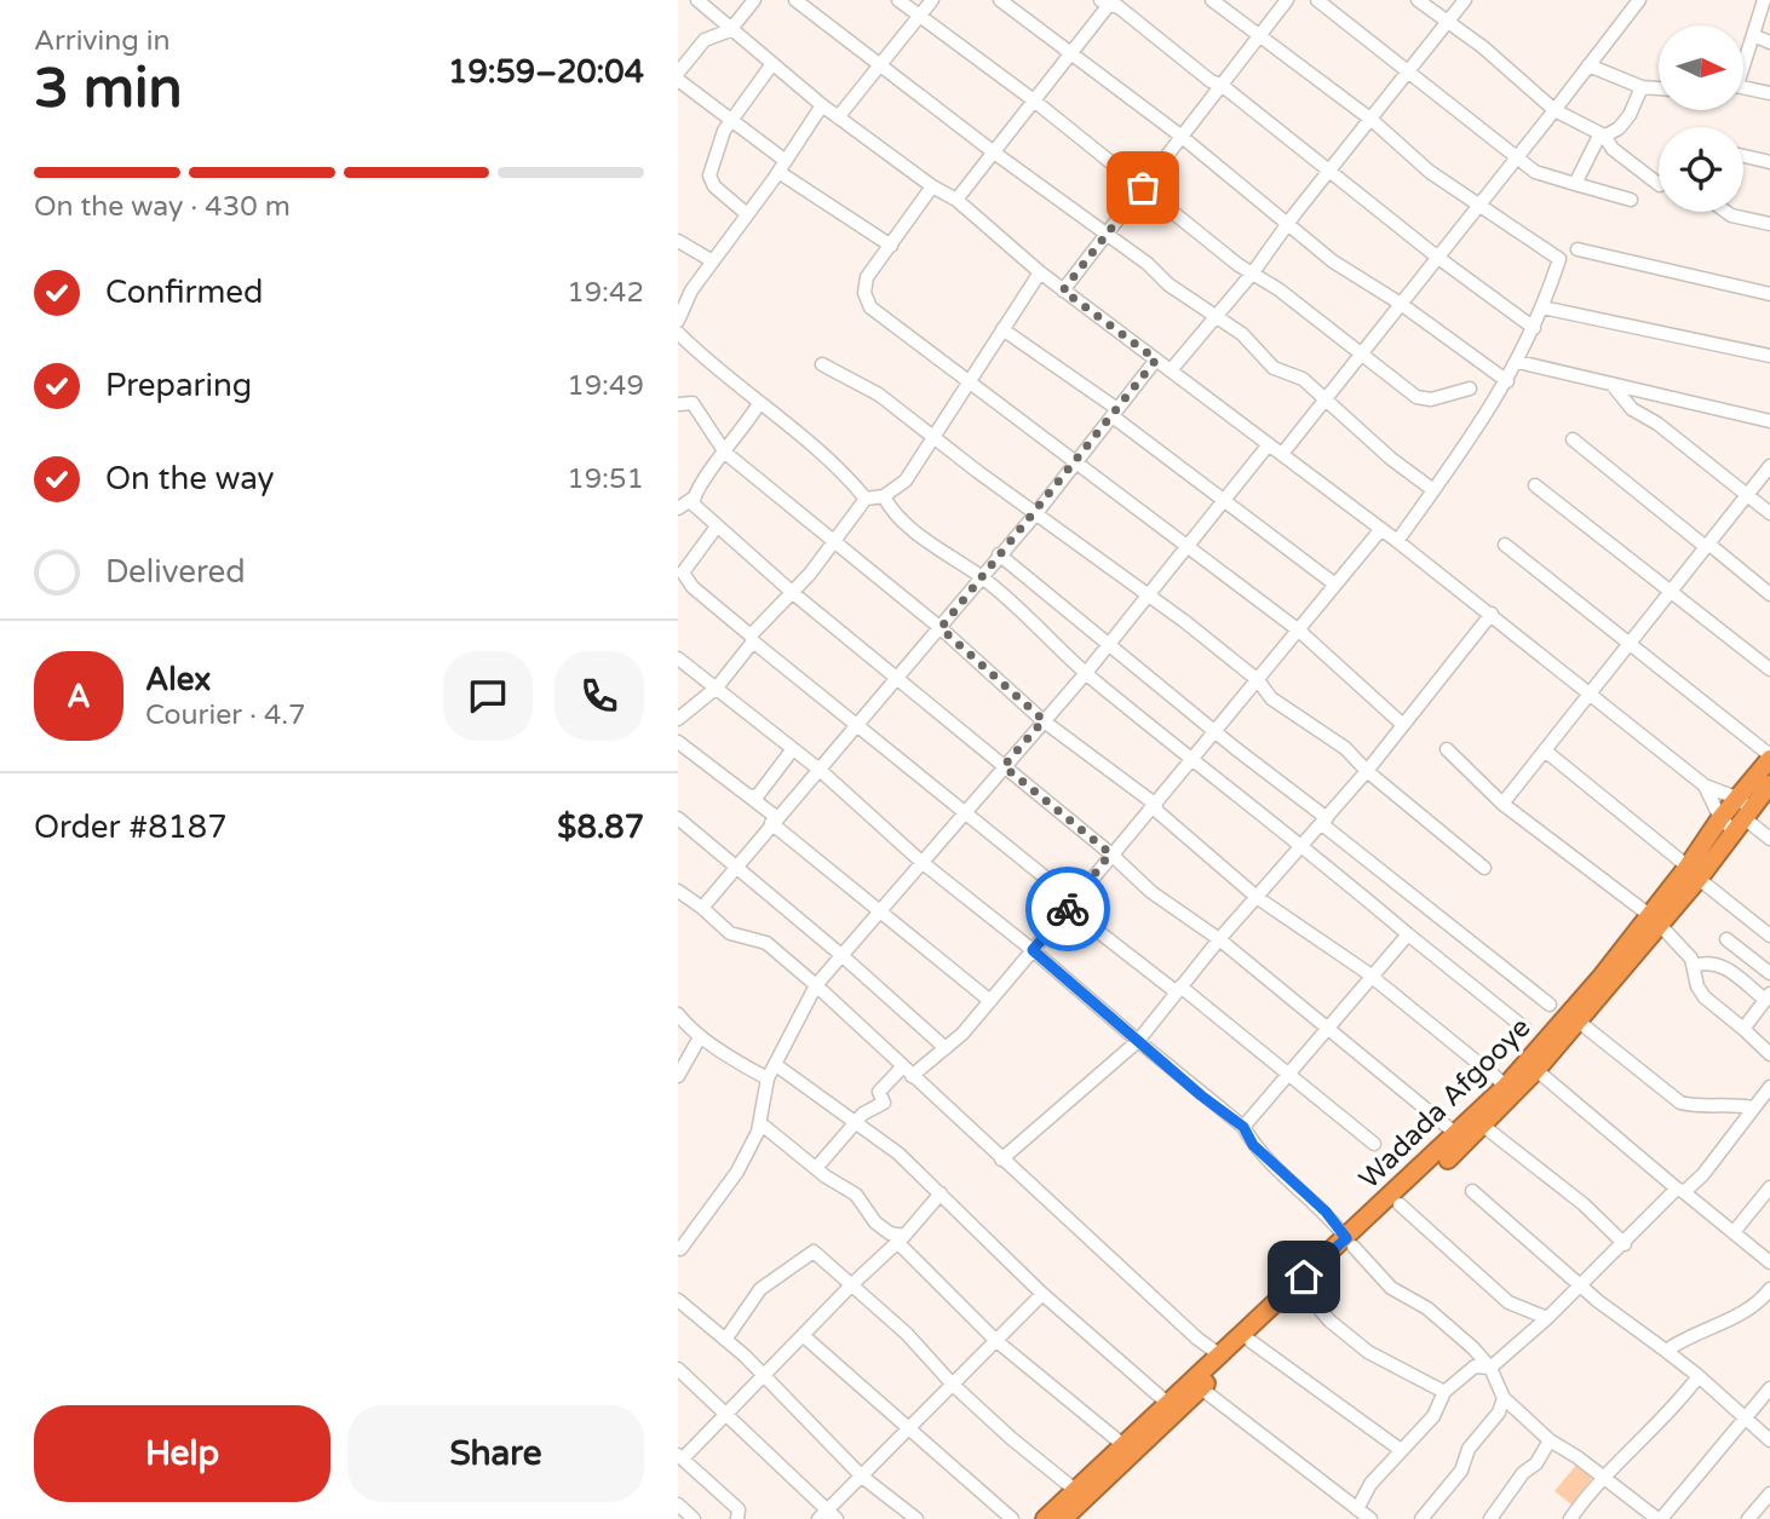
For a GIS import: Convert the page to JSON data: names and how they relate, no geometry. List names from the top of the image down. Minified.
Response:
{"streets":{"highway":["Wadada Afgooye"]},"north":"right","page":{"heading":["3 min","Arriving in","19:59–20:04"],"panel":["Alex","Courier · 4.7","Order #8187","$8.87"],"bar":"On the way · 430 m","list":[["Confirmed","19:42"],["Preparing","19:49"],["On the way","19:51"],"Delivered"],"round":"A","buttons":["Help","Share"]}}
